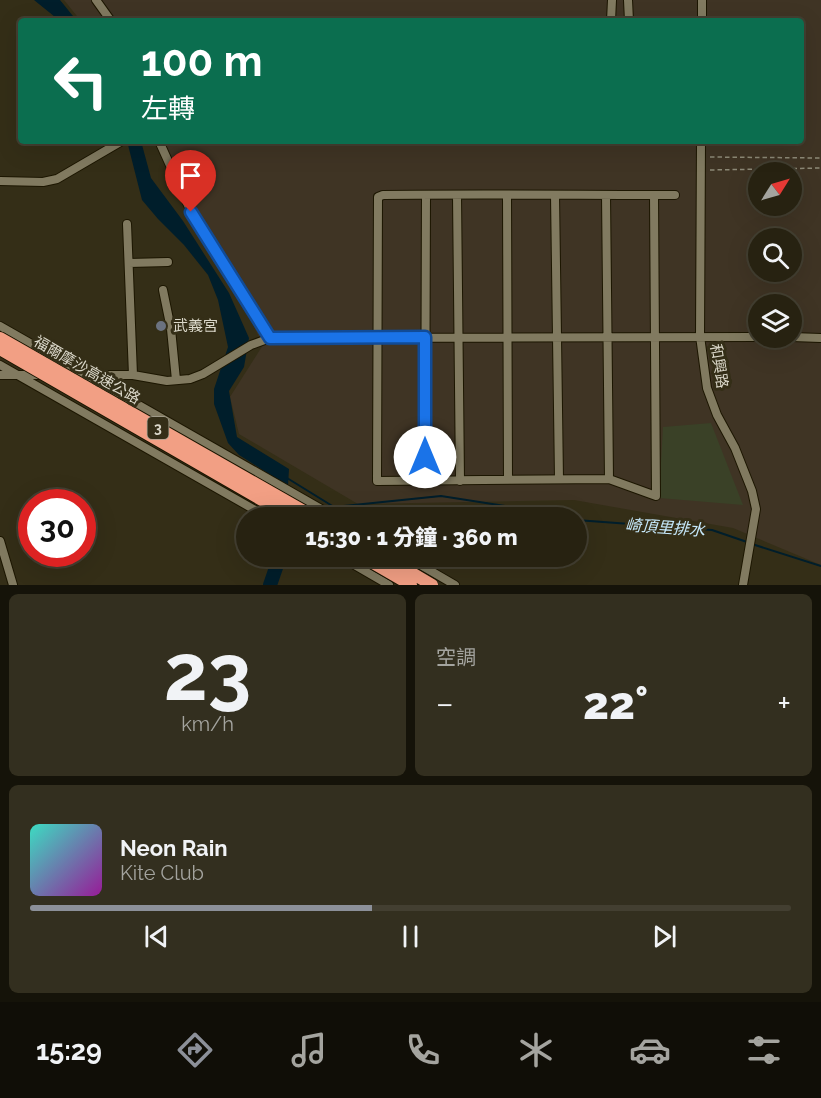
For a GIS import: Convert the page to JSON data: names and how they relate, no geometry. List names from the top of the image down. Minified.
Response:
{"streets":{"highway":["福爾摩沙高速公路","3"],"street":["和興路"]},"water":["崎頂里排水"],"places":["武義宮"],"north":"top right","page":{"turn":["100 m","左轉"],"limit":"30","trip":"15:30 · 1 分鐘 · 360 m","tile":[["23","km/h"],"空調"],"heat":["−","22°","+"],"song":["Neon Rain","Kite Club"],"tabs":"15:29"}}
